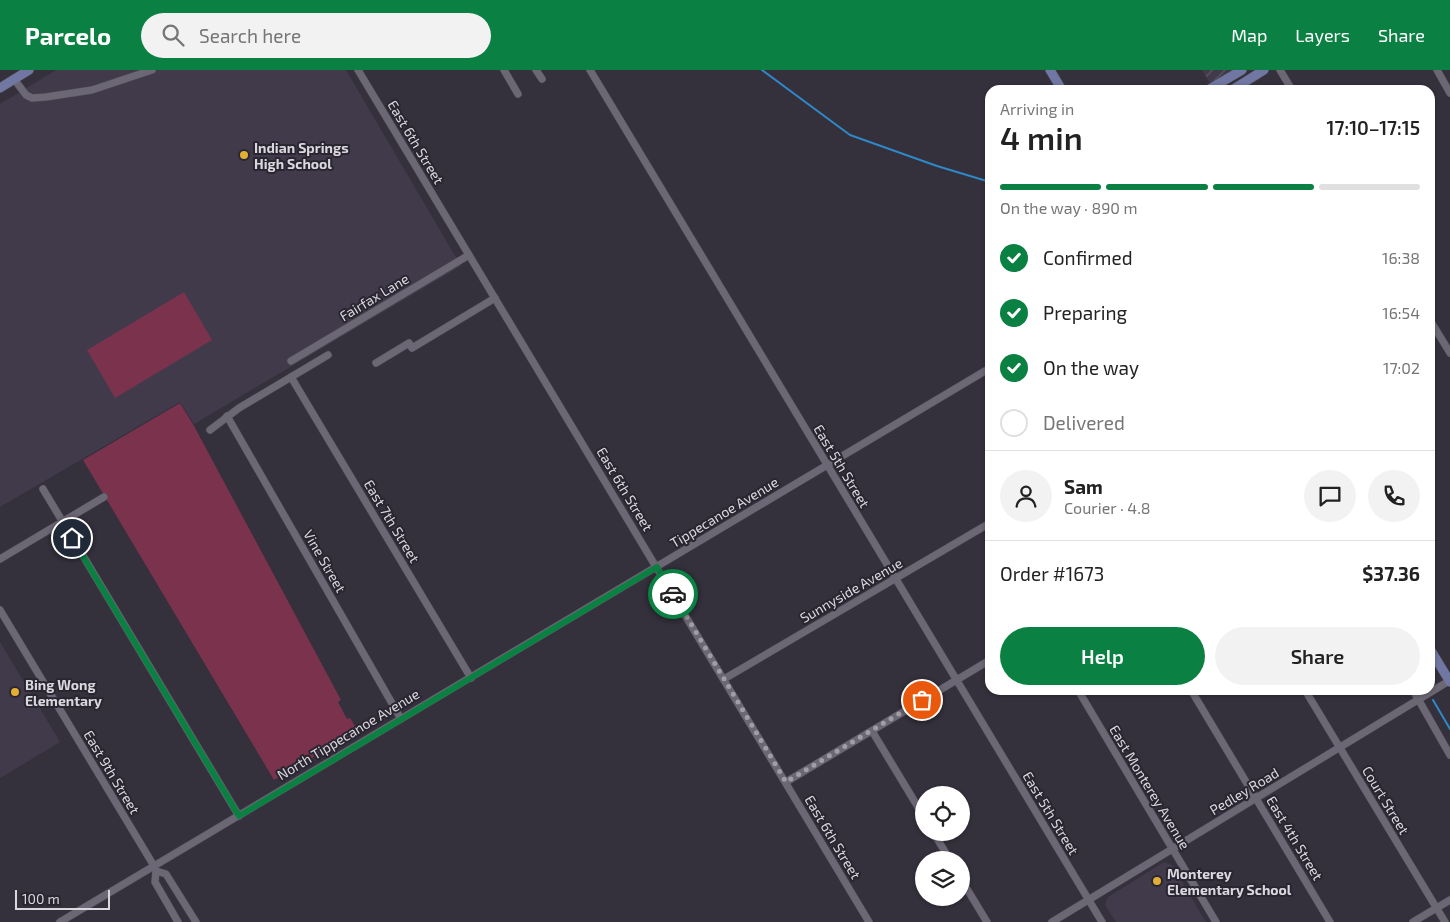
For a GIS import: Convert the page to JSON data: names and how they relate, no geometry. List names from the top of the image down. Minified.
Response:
{"streets":{"street":["East 6th Street","Fairfax Lane","East 5th Street","Tippecanoe Avenue","East 7th Street","Vine Street","Sunnyside Avenue","North Tippecanoe Avenue","East 9th Street","East Monterey Avenue","Pedley Road","Court Street","East 4th Street"]},"crossings":[["East 6th Street","Fairfax Lane"],["East 6th Street","Tippecanoe Avenue"],["East 6th Street","Sunnyside Avenue"],["East 5th Street","Tippecanoe Avenue"],["East 5th Street","Sunnyside Avenue"],["East 5th Street","Pedley Road"],["Tippecanoe Avenue","East 7th Street"],["Tippecanoe Avenue","North Tippecanoe Avenue"],["East 7th Street","North Tippecanoe Avenue"],["Vine Street","North Tippecanoe Avenue"],["North Tippecanoe Avenue","East 9th Street"],["East Monterey Avenue","Pedley Road"],["Pedley Road","Court Street"],["Pedley Road","East 4th Street"]],"places":["Indian Springs High School","Bing Wong Elementary","Monterey Elementary School"],"scale_bar":"100 m","page":{"header":"Parcelo","search":"Search here","nav":["Map","Layers","Share"],"heading":["4 min","Arriving in","17:10–17:15"],"panel":["Sam","Courier · 4.8","Order #1673","$37.36"],"bar":"On the way · 890 m","list":[["Confirmed","16:38"],["Preparing","16:54"],["On the way","17:02"],"Delivered"],"buttons":["Help","Share"],"scale":"100 m"}}
